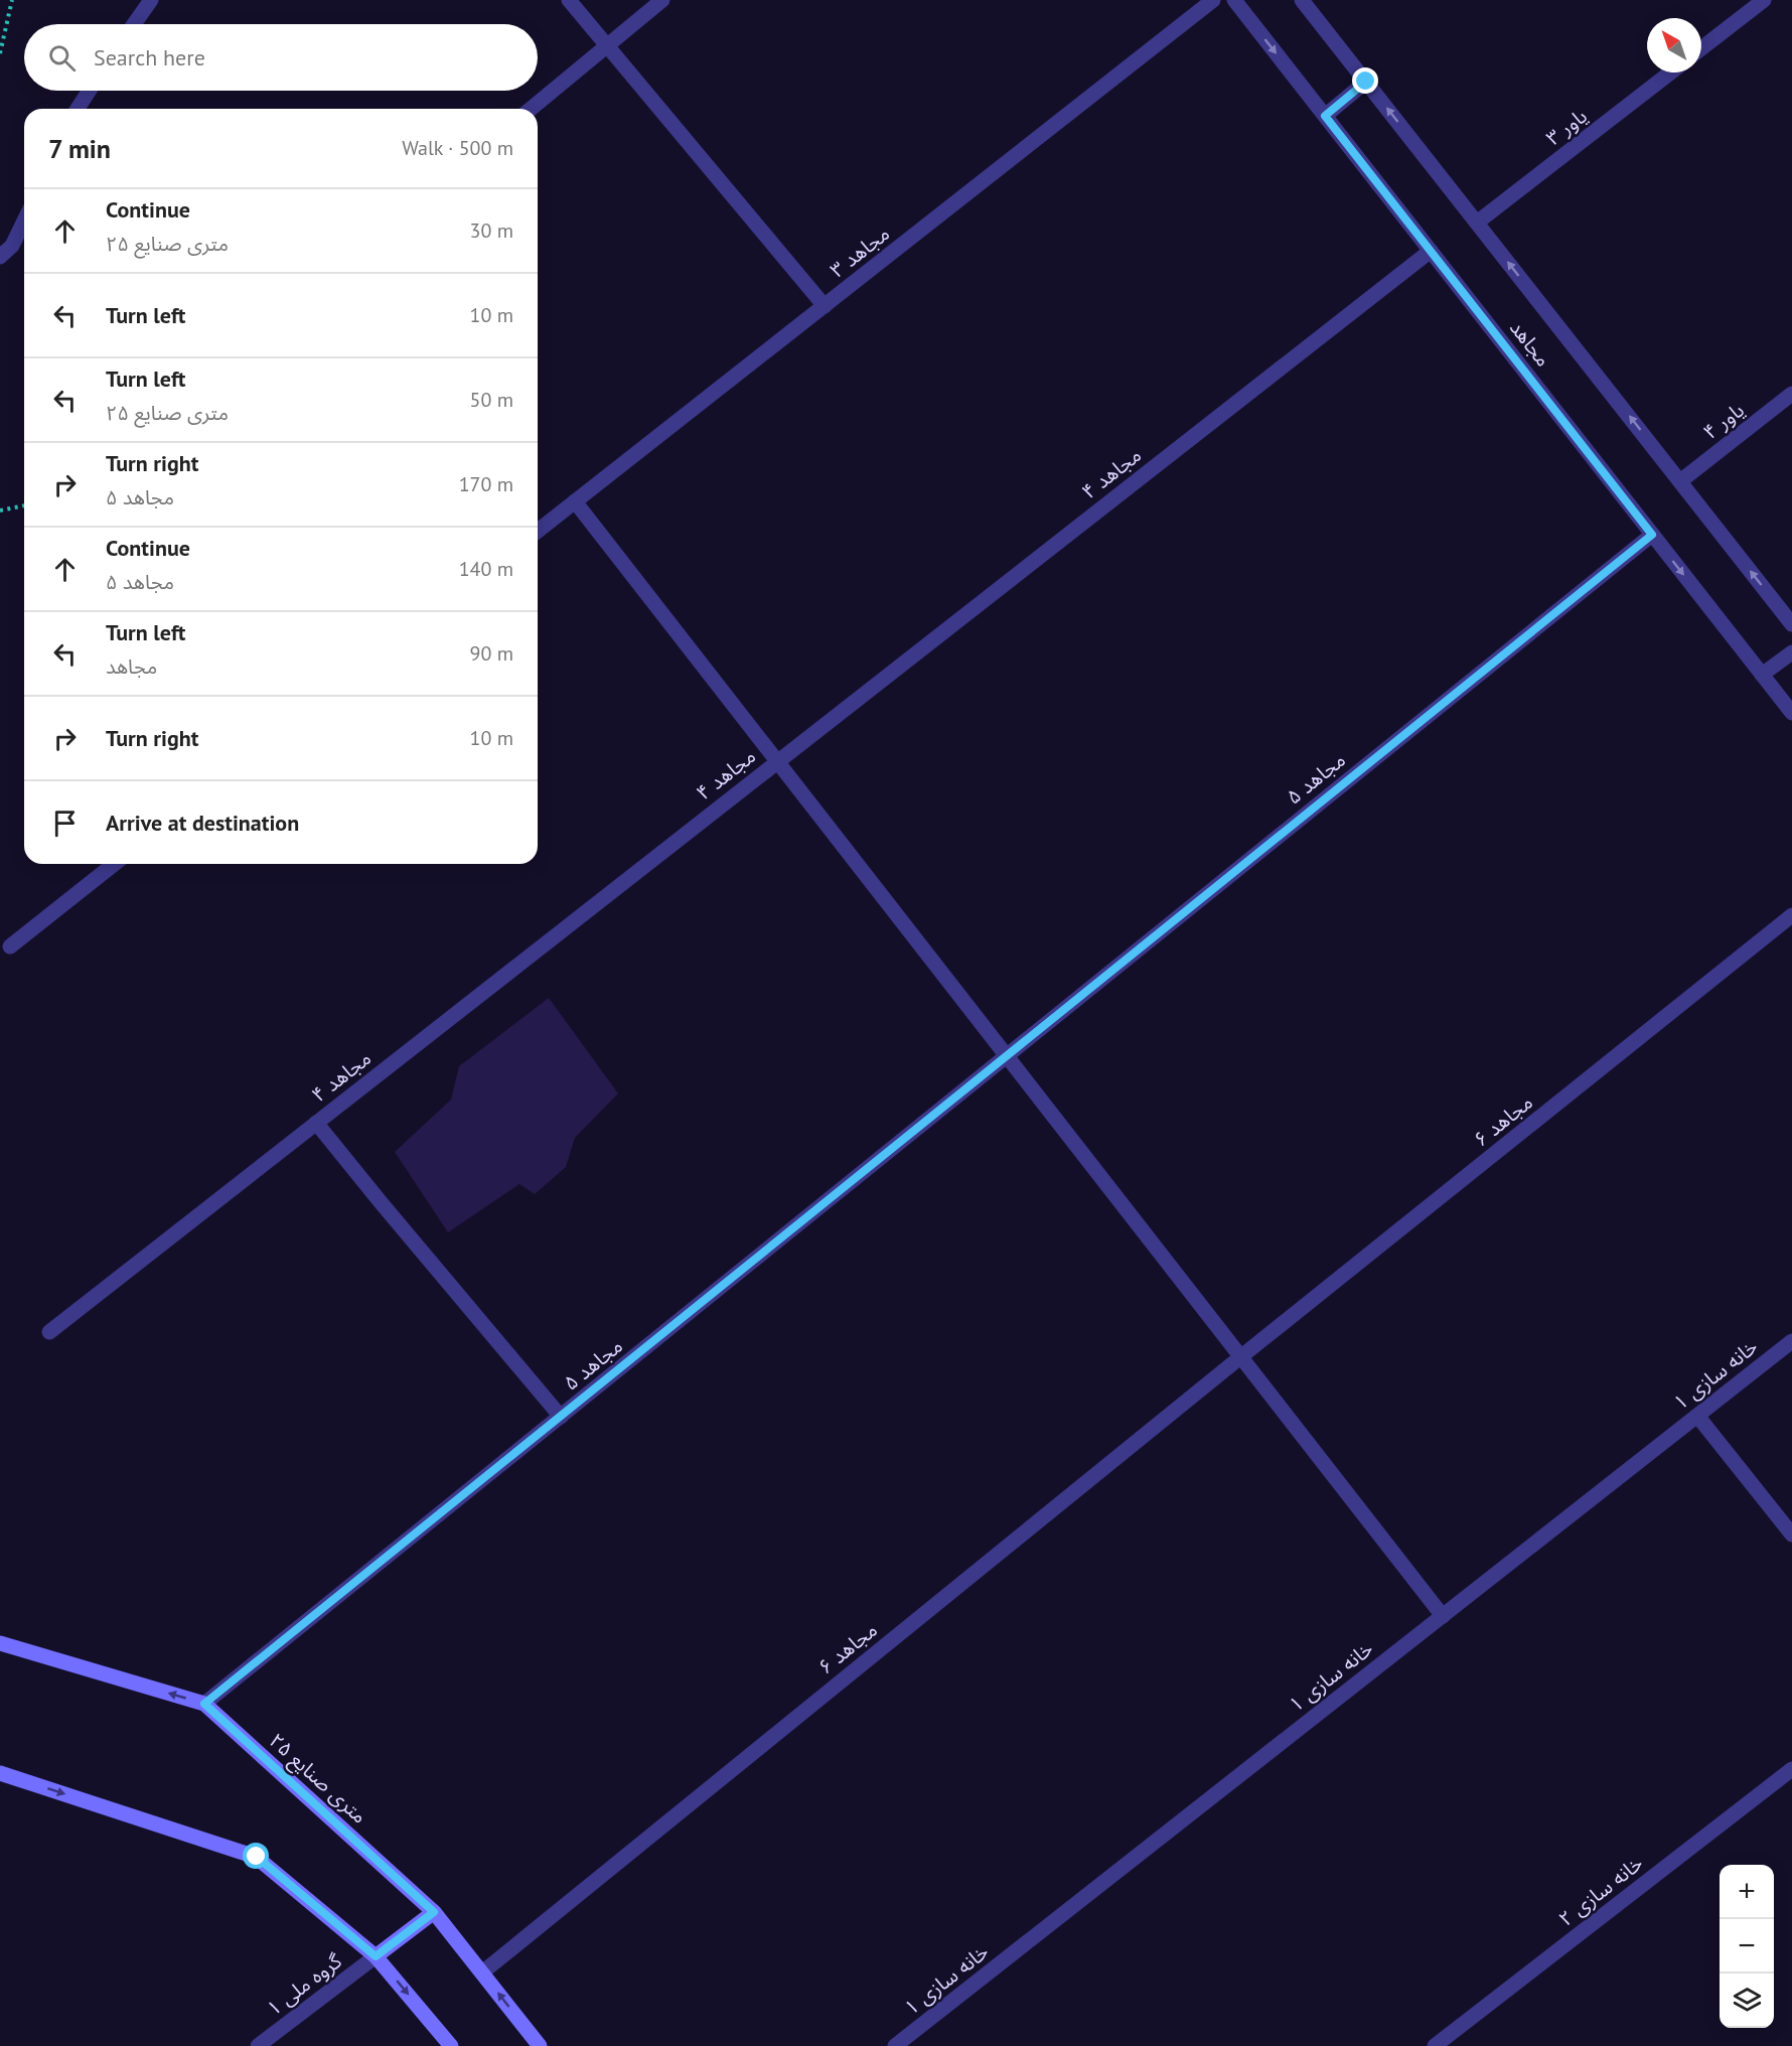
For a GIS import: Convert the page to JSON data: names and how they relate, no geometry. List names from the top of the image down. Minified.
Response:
{"streets":{"main road":["۲۵ متری صنایع"],"street":["یاور ۳","مجاهد ۳","مجاهد","یاور ۴","مجاهد ۴","مجاهد ۵","مجاهد ۶","۵ مجاهد","خانه سازی ۱","۶ مجاهد","خانه سازی ۲","گروه ملی ۱"]},"crossings":[["یاور ۳","مجاهد"],["مجاهد","یاور ۴"],["مجاهد","مجاهد ۴"],["مجاهد","مجاهد ۵"],["مجاهد ۵","۵ مجاهد"],["مجاهد ۶","۶ مجاهد"],["۵ مجاهد","۲۵ متری صنایع"],["۶ مجاهد","۲۵ متری صنایع"]],"north":"top left","page":{"search":"Search here","heading":["7 min","Walk · 500 m"],"list":[["Continue","۲۵ متری صنایع","30 m"],["Turn left","10 m"],["Turn left","۲۵ متری صنایع","50 m"],["Turn right","۵ مجاهد","170 m"],["Continue","مجاهد ۵","140 m"],["Turn left","مجاهد","90 m"],["Turn right","10 m"],"Arrive at destination"],"map_buttons":["+","−"]}}
